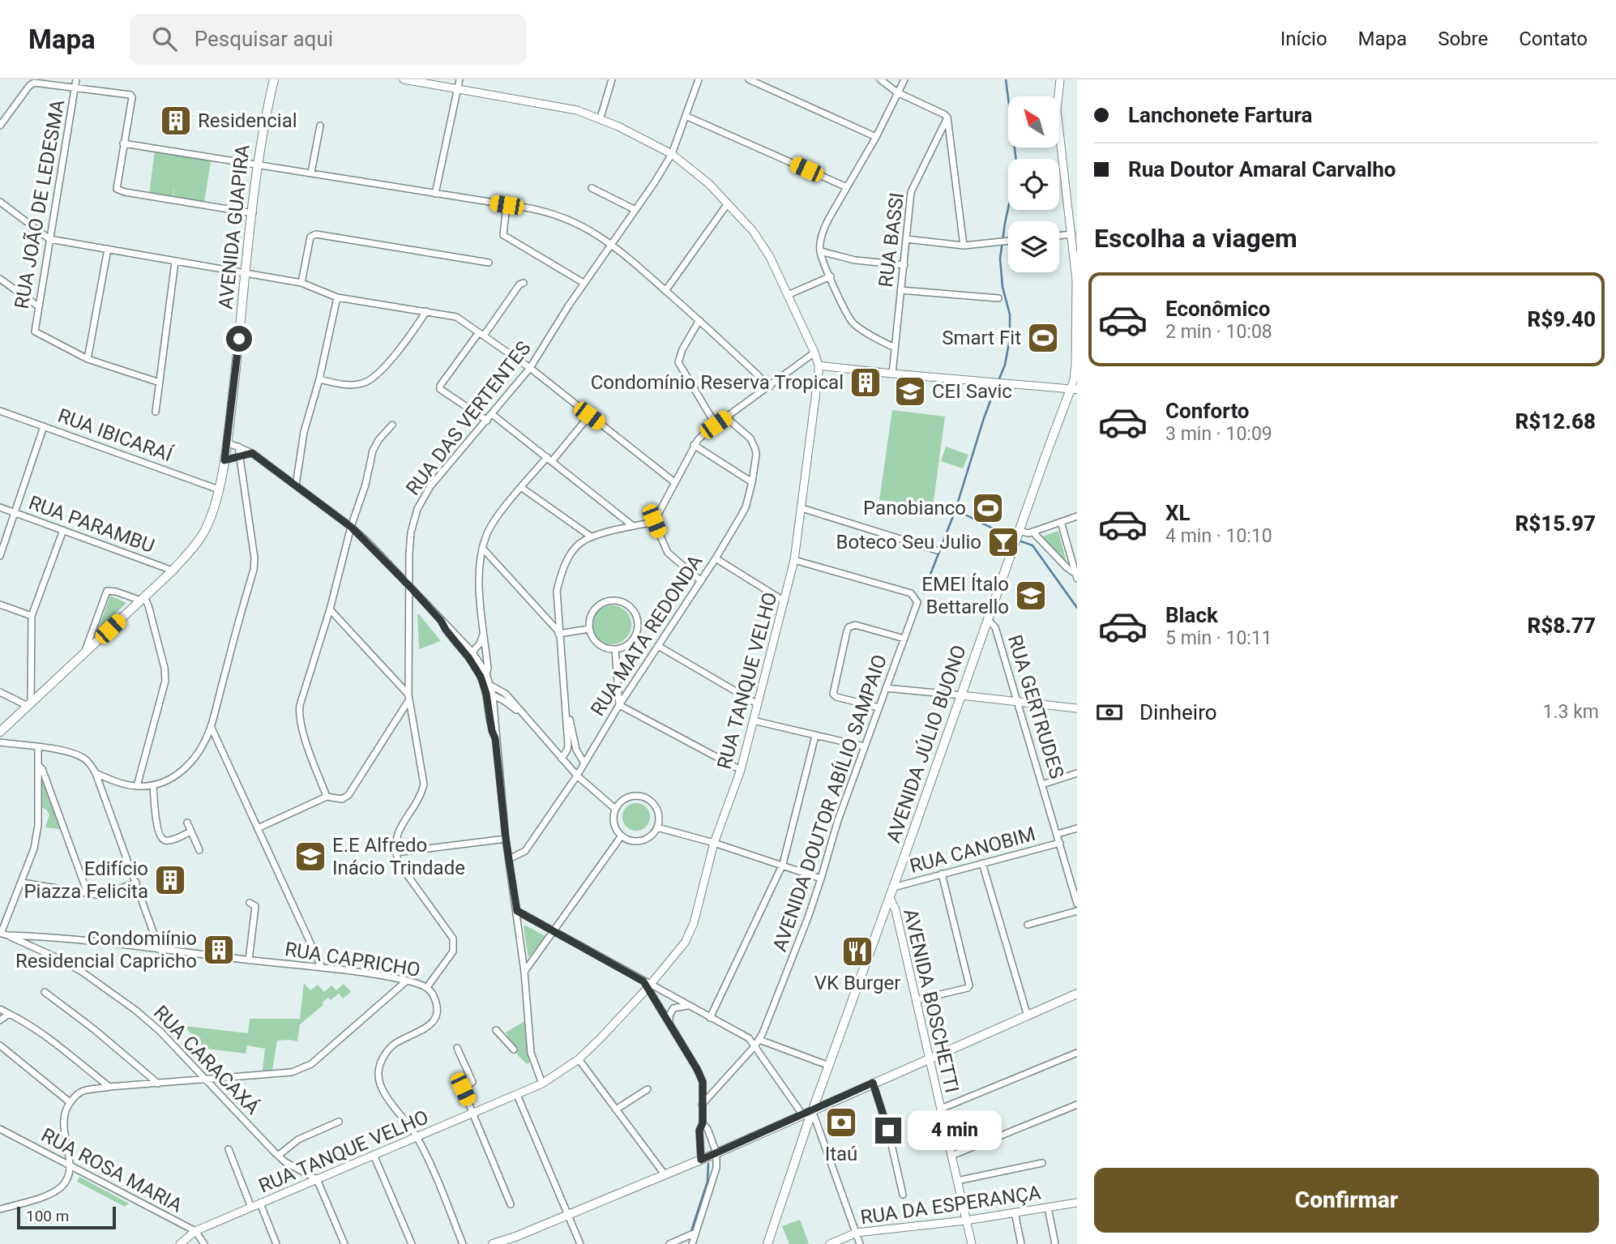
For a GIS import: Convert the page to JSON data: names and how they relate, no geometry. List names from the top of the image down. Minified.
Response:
{"streets":{"main road":["AVENIDA GUAPIRA","AVENIDA JÚLIO BUONO"],"street":["RUA JOÃO DE LEDESMA","RUA BASSI","RUA DAS VERTENTES","RUA IBICARAÍ","RUA PARAMBU","RUA MATA REDONDA","RUA TANQUE VELHO","RUA GERTRUDES","AVENIDA DOUTOR ABÍLIO SAMPAIO","RUA CANOBIM","RUA CAPRICHO","AVENIDA BOSCHETTI","RUA CARACAXÁ","RUA ROSA MARIA","RUA DA ESPERANÇA"]},"crossings":[["AVENIDA GUAPIRA","RUA IBICARAÍ"],["AVENIDA GUAPIRA","RUA PARAMBU"],["RUA DAS VERTENTES","RUA TANQUE VELHO"],["RUA TANQUE VELHO","AVENIDA DOUTOR ABÍLIO SAMPAIO"],["RUA TANQUE VELHO","RUA CAPRICHO"],["RUA TANQUE VELHO","RUA CARACAXÁ"],["RUA TANQUE VELHO","RUA ROSA MARIA"],["RUA GERTRUDES","AVENIDA JÚLIO BUONO"],["RUA GERTRUDES","RUA CANOBIM"],["AVENIDA JÚLIO BUONO","RUA CANOBIM"],["AVENIDA JÚLIO BUONO","AVENIDA BOSCHETTI"],["RUA CAPRICHO","RUA CARACAXÁ"],["AVENIDA BOSCHETTI","RUA DA ESPERANÇA"]],"places":{"building":["Residencial","Condomínio Reserva Tropical","Edifício Piazza Felicita","Condomiínio Residencial Capricho"],"sports":["Smart Fit","Panobianco"],"school or university":["CEI Savic","EMEI Ítalo Bettarello","E.E Alfredo Inácio Trindade"],"bar":["Boteco Seu Julio"],"restaurant":["VK Burger"],"bank":["Itaú"]},"scale_bar":"100 m","north":"top left","page":{"header":"Mapa","search":"Pesquisar aqui","nav":["Início","Mapa","Sobre","Contato"],"banner":["Lanchonete Fartura","Rua Doutor Amaral Carvalho"],"heading":"Escolha a viagem","list":[{"name":"Econômico","note":"2 min · 10:08","value":"R$9.40"},{"name":"Conforto","note":"3 min · 10:09","value":"R$12.68"},{"name":"XL","note":"4 min · 10:10","value":"R$15.97"},{"name":"Black","note":"5 min · 10:11","value":"R$8.77"}],"pay":["Dinheiro","1.3 km"],"bubble":"4 min","buttons":"Confirmar","scale":"100 m"}}
